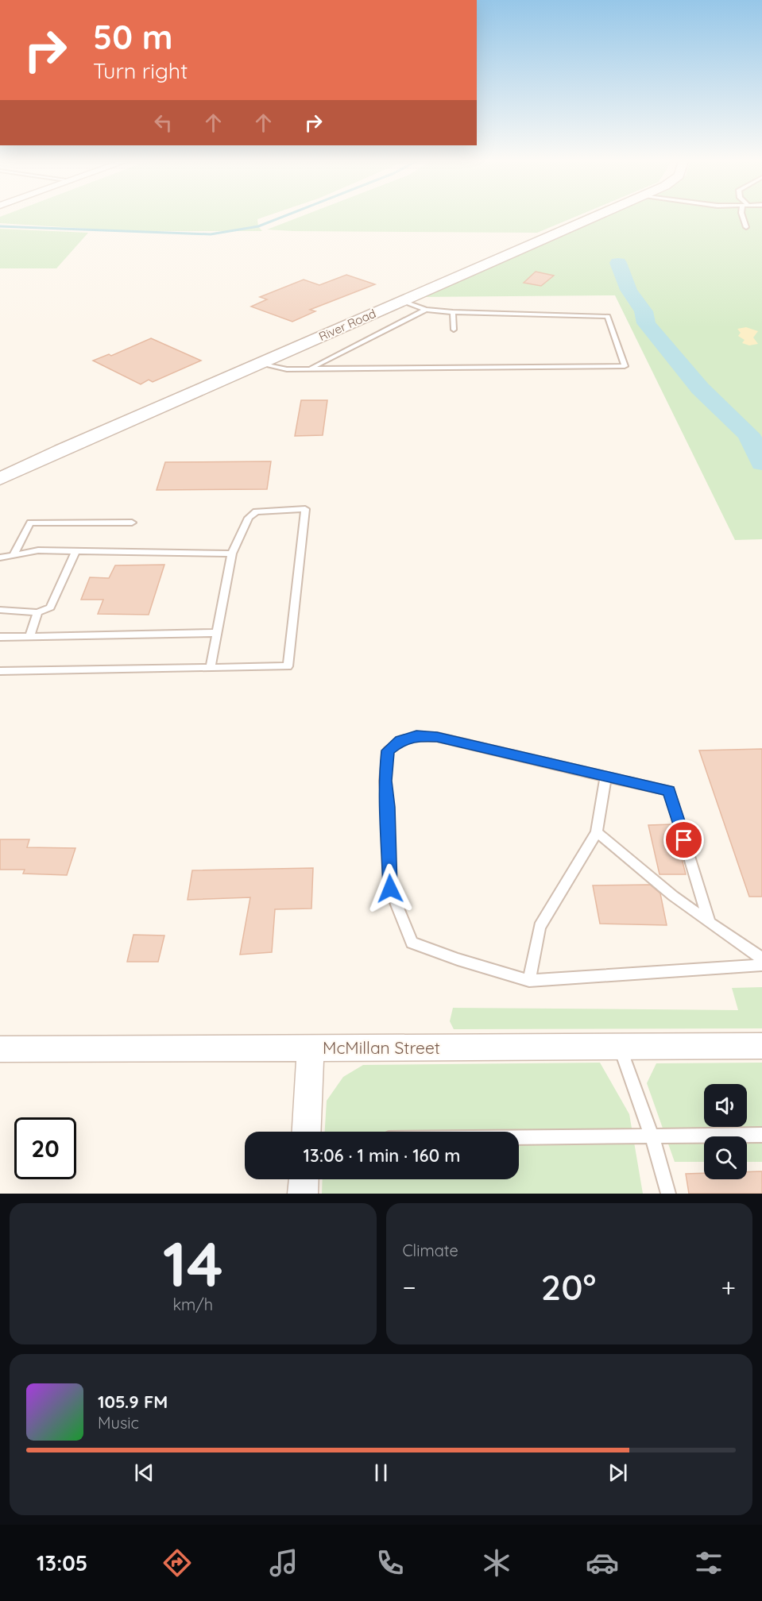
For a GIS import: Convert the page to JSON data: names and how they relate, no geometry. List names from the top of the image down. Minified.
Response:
{"streets":{"street":["River Road","McMillan Street"]},"page":{"turn":["50 m","Turn right"],"limit":"20","trip":"13:06 · 1 min · 160 m","tile":[["14","km/h"],"Climate"],"heat":["−","20°","+"],"song":["105.9 FM","Music"],"tabs":"13:05"}}
